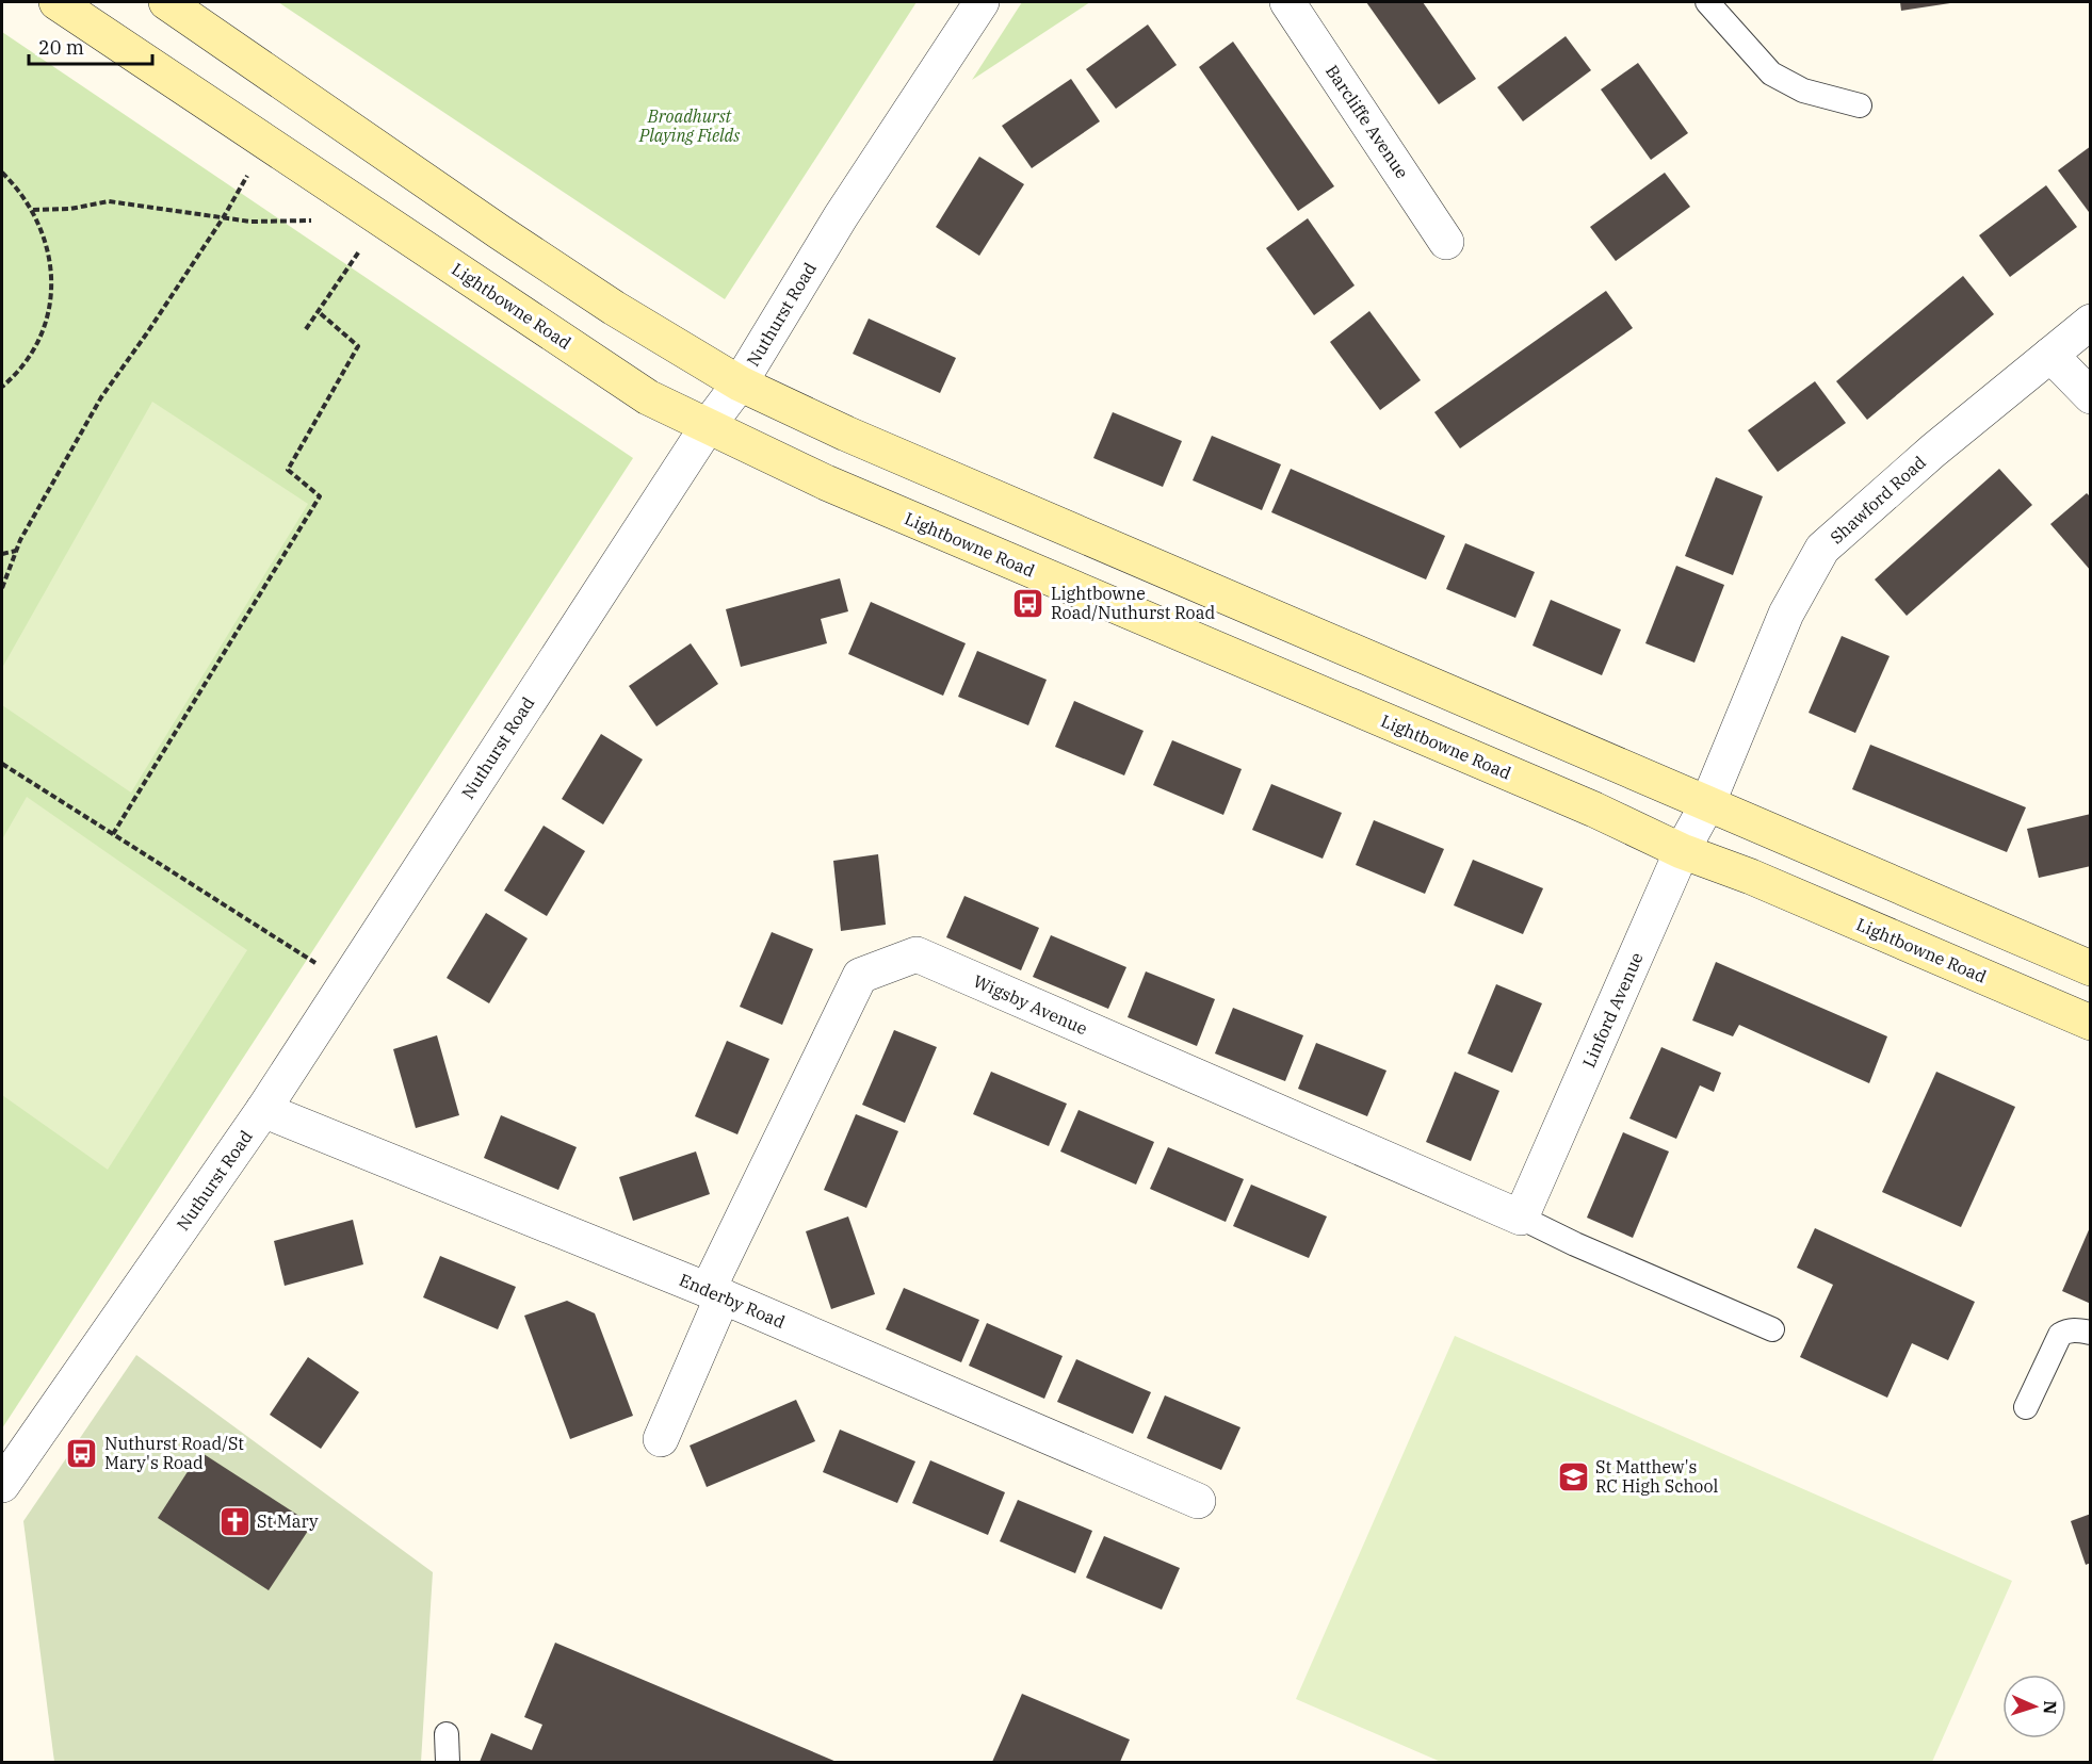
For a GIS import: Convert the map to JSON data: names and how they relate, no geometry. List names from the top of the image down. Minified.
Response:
{"streets":{"main road":["Lightbowne Road"],"street":["Barcliffe Avenue","Nuthurst Road","Shawford Road","Wigsby Avenue","Linford Avenue","Enderby Road"]},"crossings":[["Lightbowne Road","Nuthurst Road"],["Lightbowne Road","Linford Avenue"],["Nuthurst Road","Enderby Road"],["Shawford Road","Linford Avenue"],["Wigsby Avenue","Linford Avenue"],["Wigsby Avenue","Enderby Road"]],"parks":["Broadhurst Playing Fields"],"places":{"bus stop":["Lightbowne Road/Nuthurst Road","Nuthurst Road/St Mary's Road"],"school or university":["St Matthew's RC High School"],"church":["St Mary"]},"scale_bar":"20 m","north":"right"}
